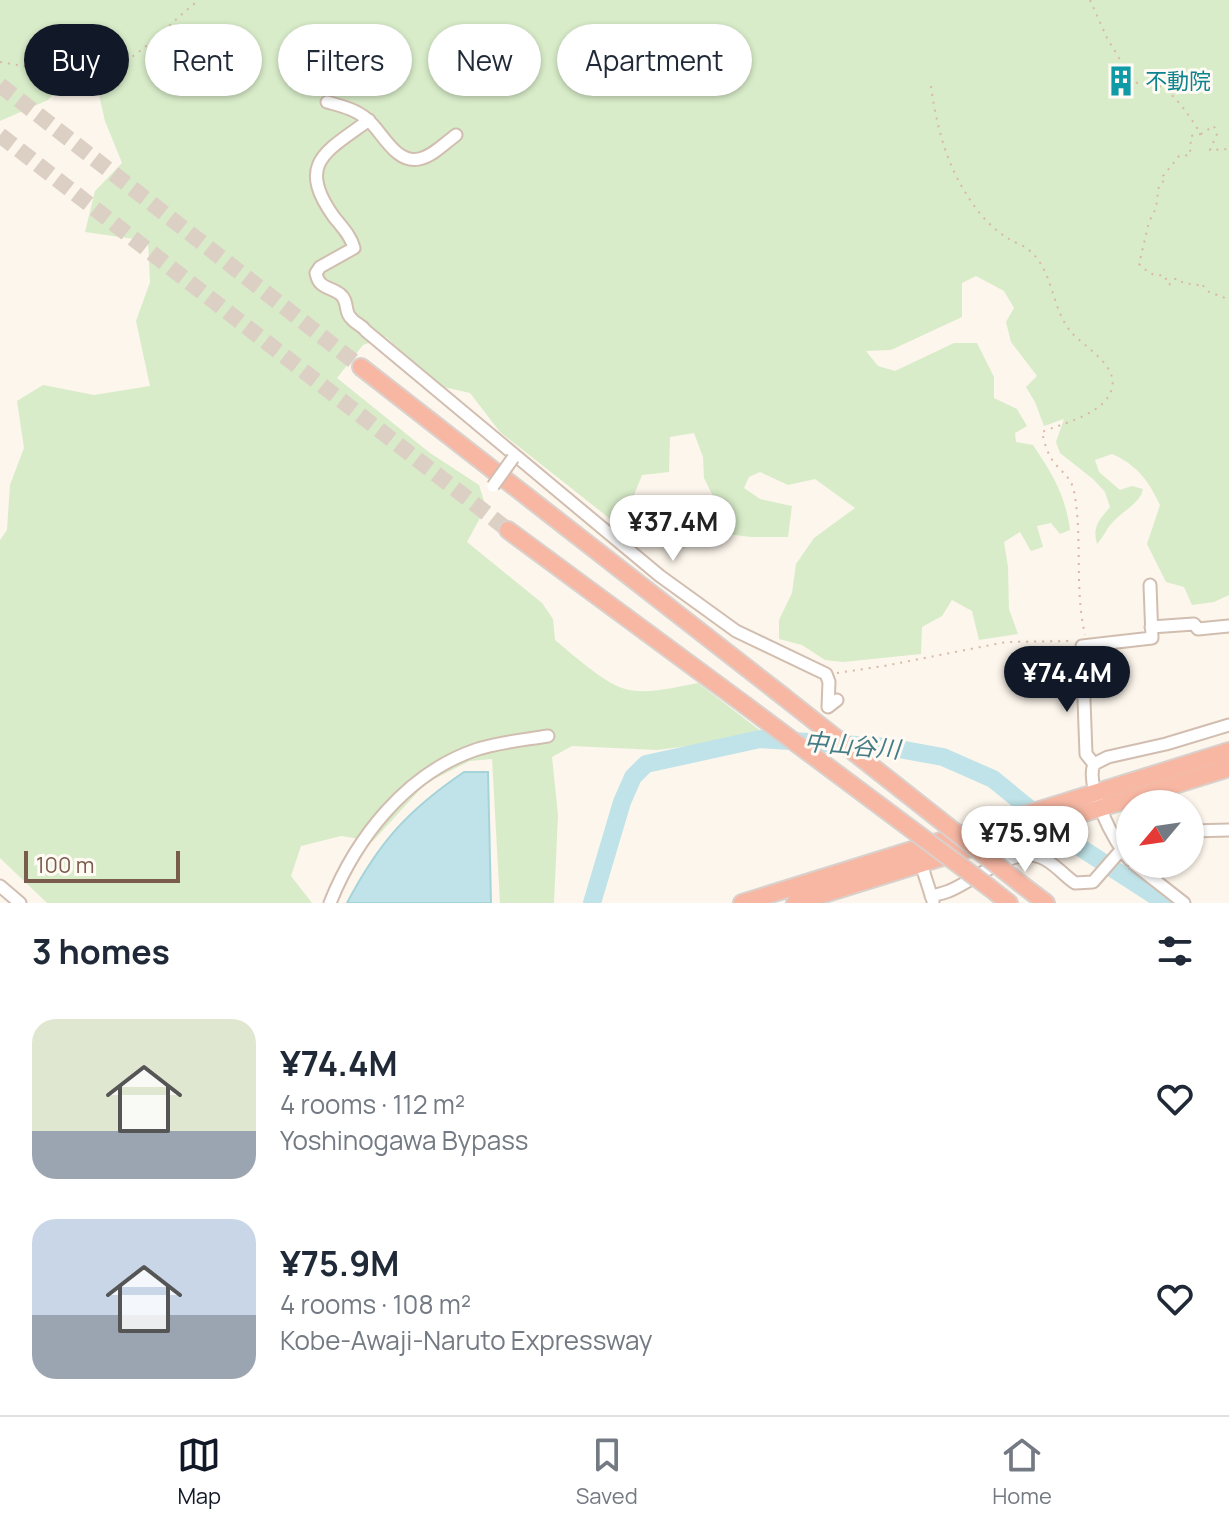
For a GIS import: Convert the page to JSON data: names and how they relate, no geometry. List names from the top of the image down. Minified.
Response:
{"water":["中山谷川"],"places":{"building":["不動院"]},"scale_bar":"100 m","north":"bottom left","page":{"chip":["Buy","Rent","Filters","New","Apartment"],"price":["¥37.4M","¥74.4M","¥75.9M"],"scale":"100 m","heading":"3 homes","list":[{"name":"¥74.4M","note":"4 rooms · 112 m² · Yoshinogawa Bypass"},{"name":"¥75.9M","note":"4 rooms · 108 m² · Kobe-Awaji-Naruto Expressway"}],"tabs":["Map","Saved","Home"]}}
